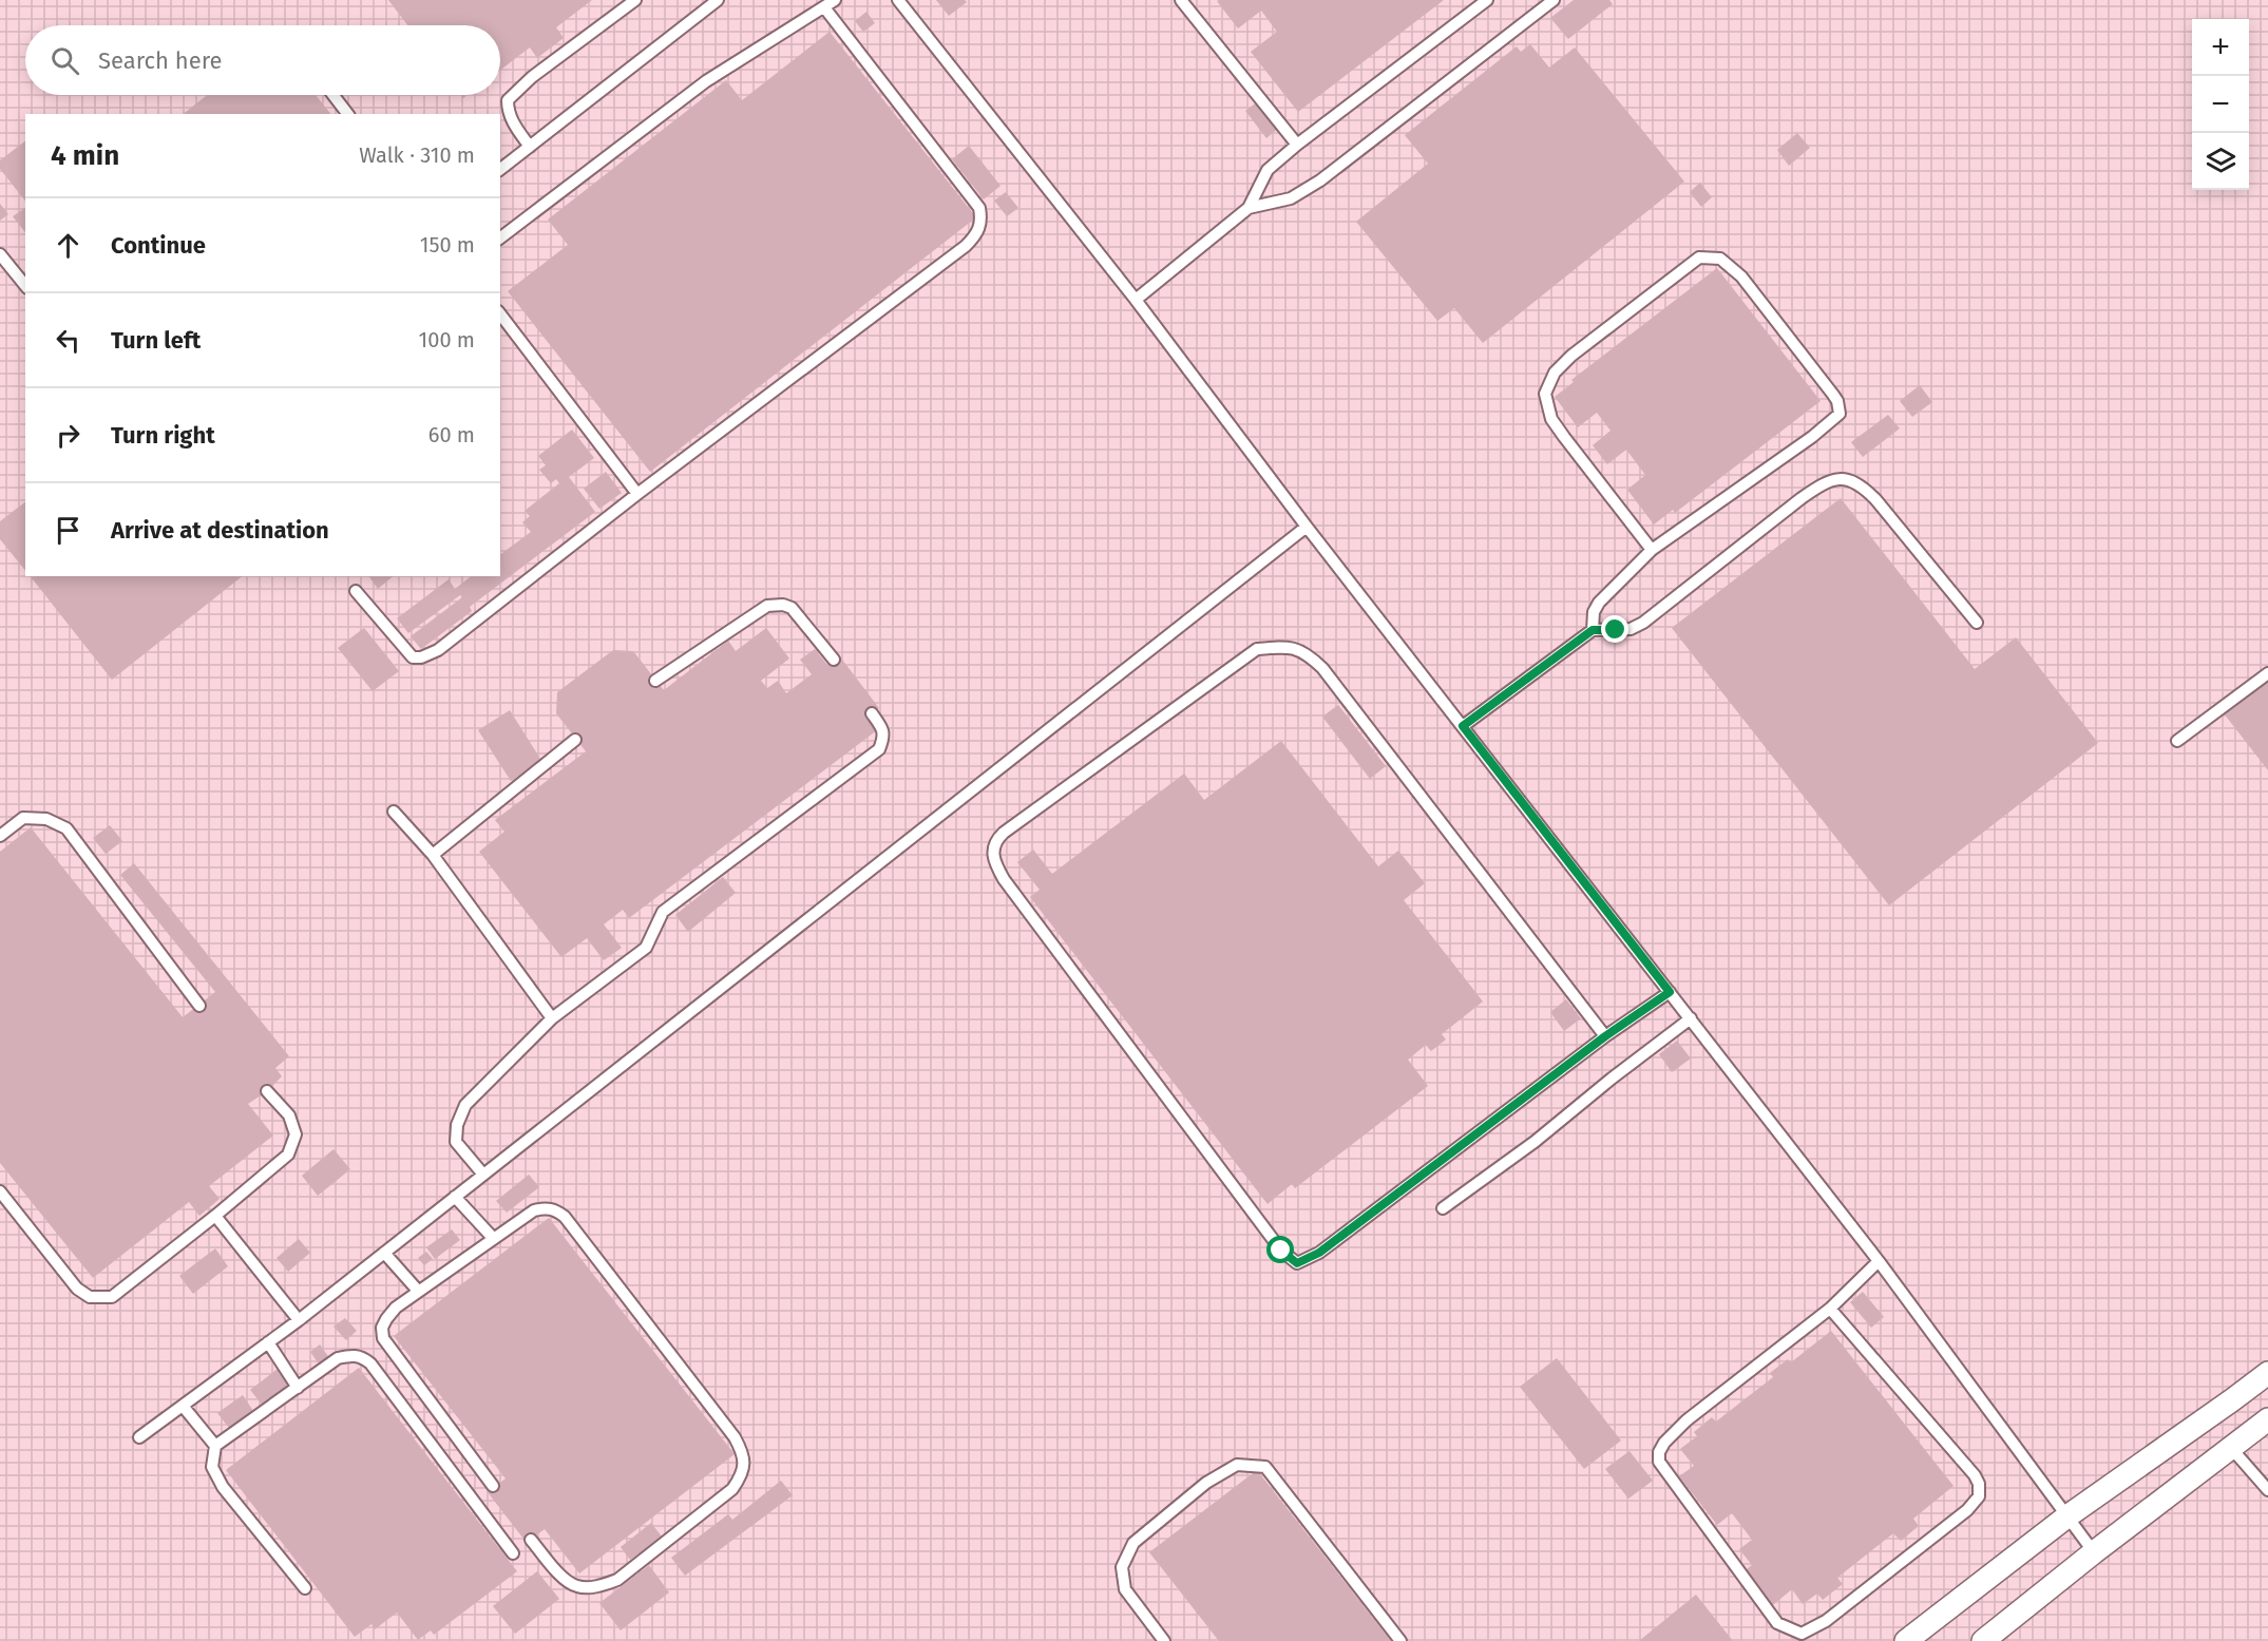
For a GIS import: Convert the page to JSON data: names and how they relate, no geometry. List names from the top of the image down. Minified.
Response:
{"page":{"map_buttons":["+","−"],"search":"Search here","heading":["4 min","Walk · 310 m"],"list":[["Continue","150 m"],["Turn left","100 m"],["Turn right","60 m"],"Arrive at destination"]}}
